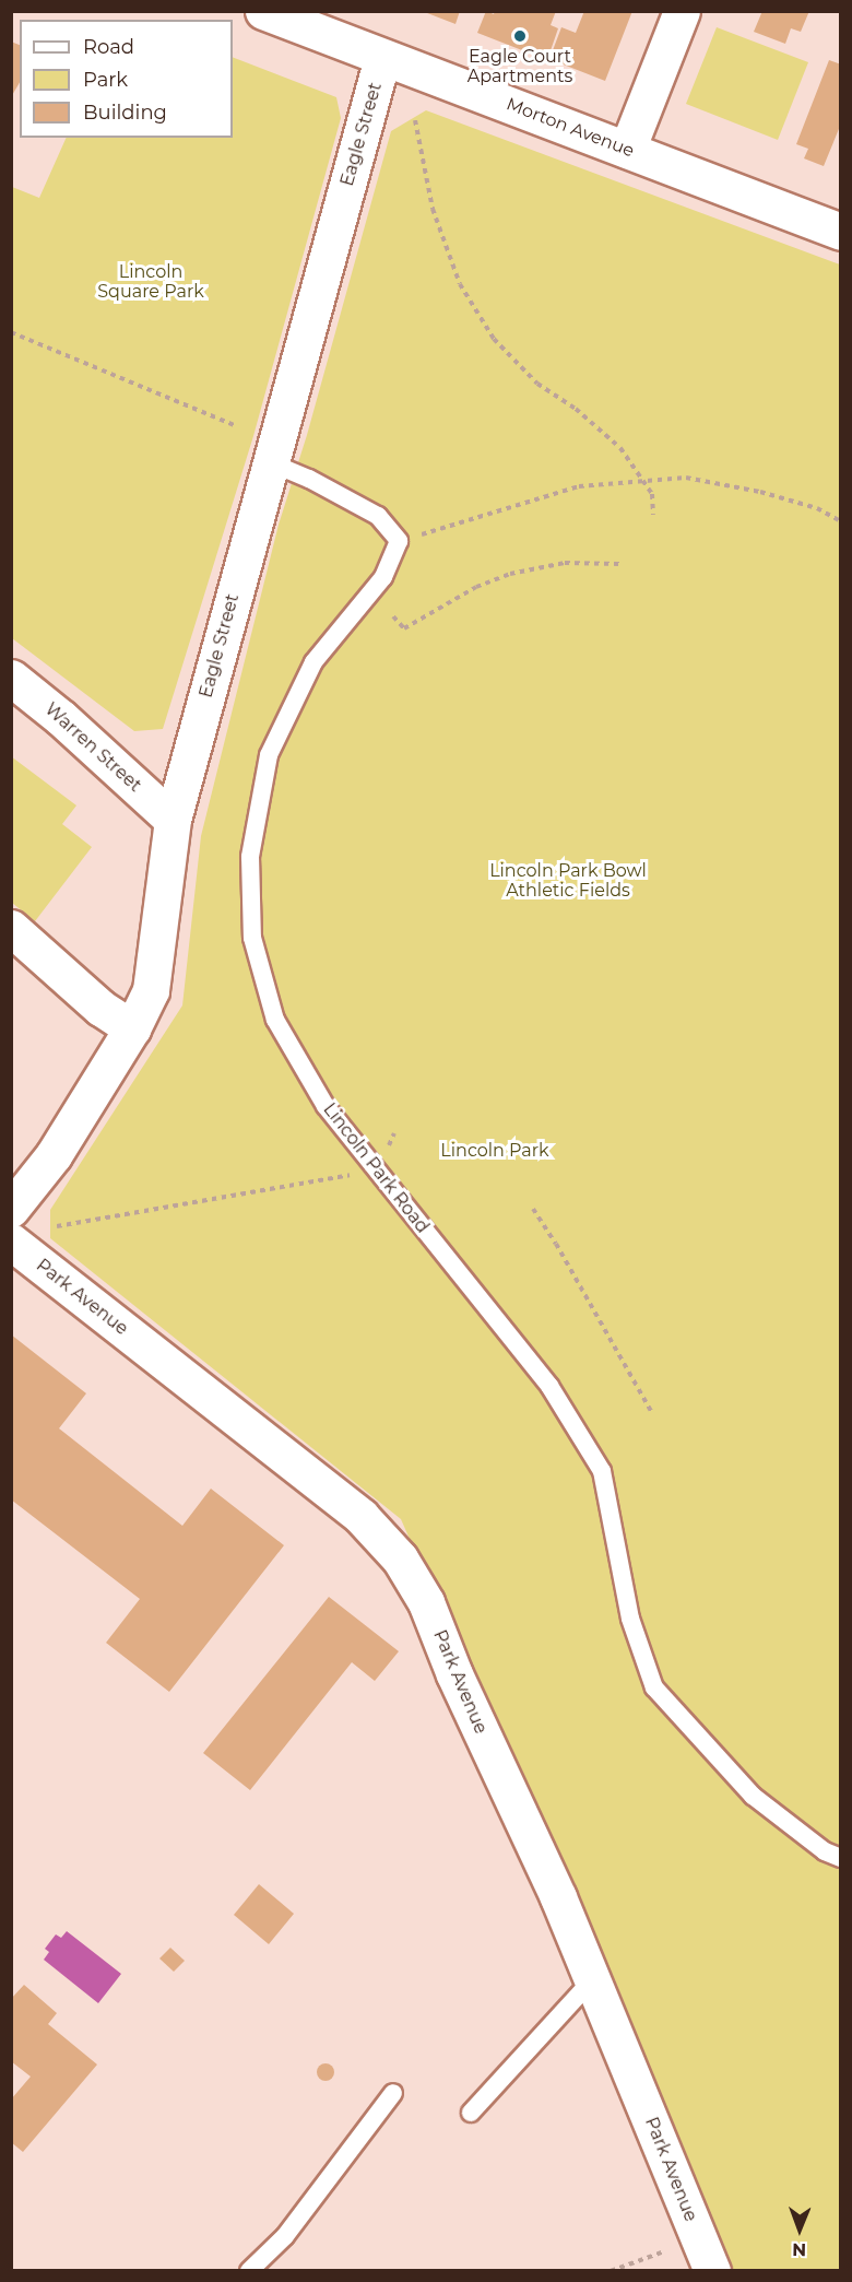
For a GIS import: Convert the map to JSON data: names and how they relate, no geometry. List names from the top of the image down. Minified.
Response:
{"streets":{"street":["Morton Avenue","Eagle Street","Warren Street","Park Avenue"],"lane":["Lincoln Park Road"]},"crossings":[["Morton Avenue","Eagle Street"],["Eagle Street","Warren Street"]],"parks":["Lincoln Square Park","Lincoln Park Bowl Athletic Fields","Lincoln Park"],"places":["Eagle Court Apartments"],"legend":["Road","Park","Building"],"north":"bottom"}
